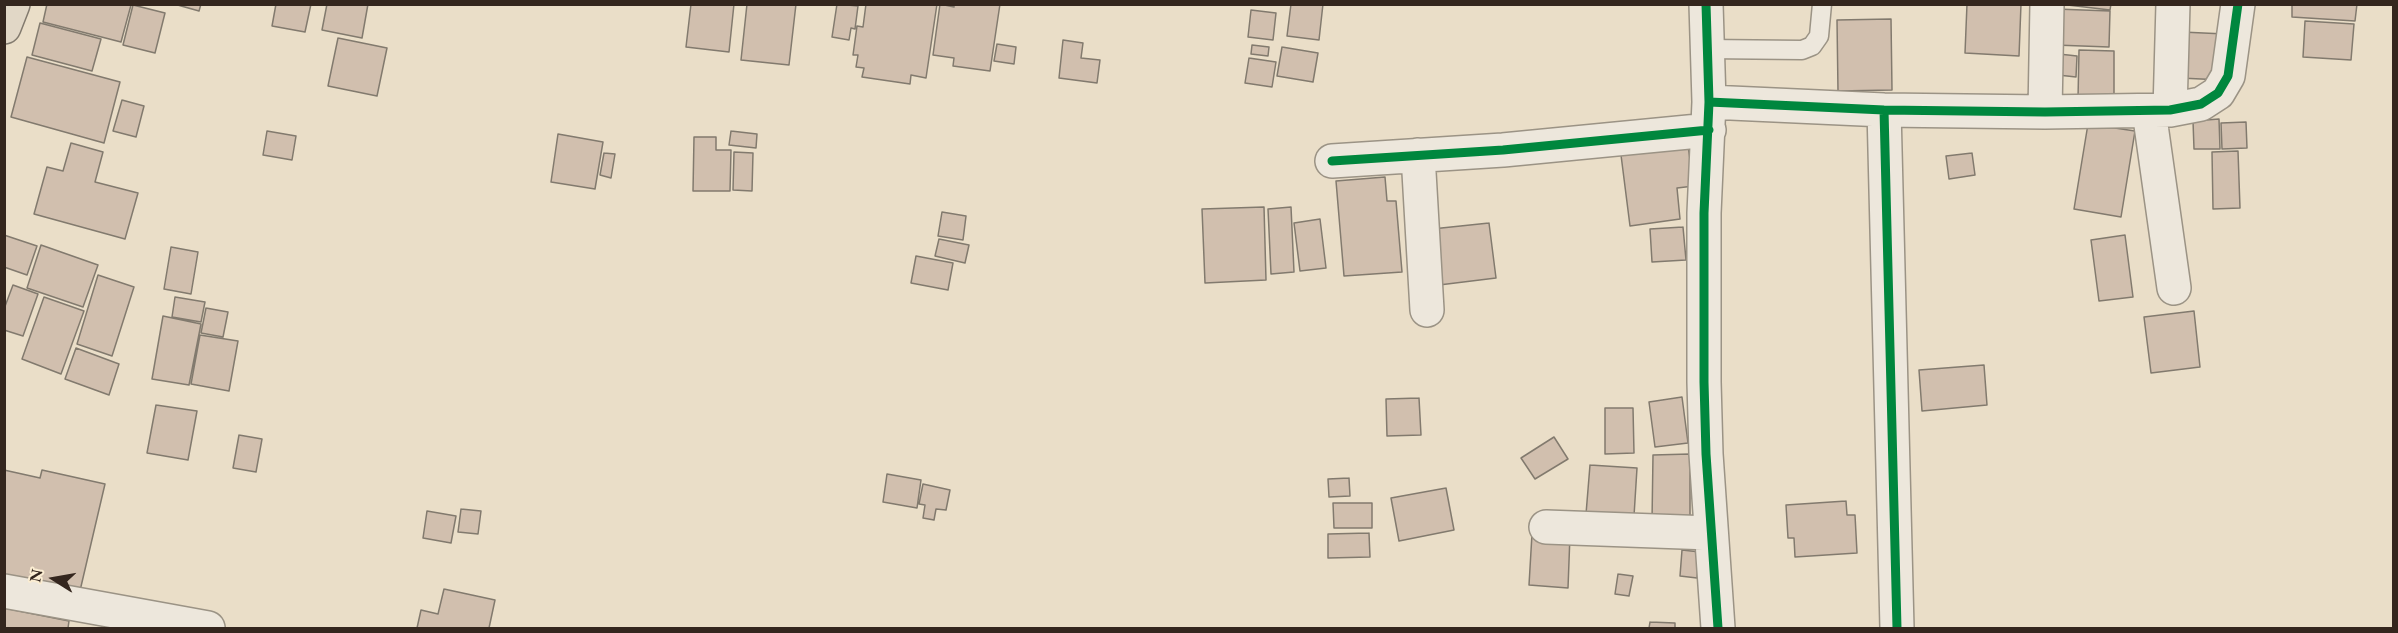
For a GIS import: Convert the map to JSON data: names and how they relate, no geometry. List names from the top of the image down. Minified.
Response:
{"north":"left"}
